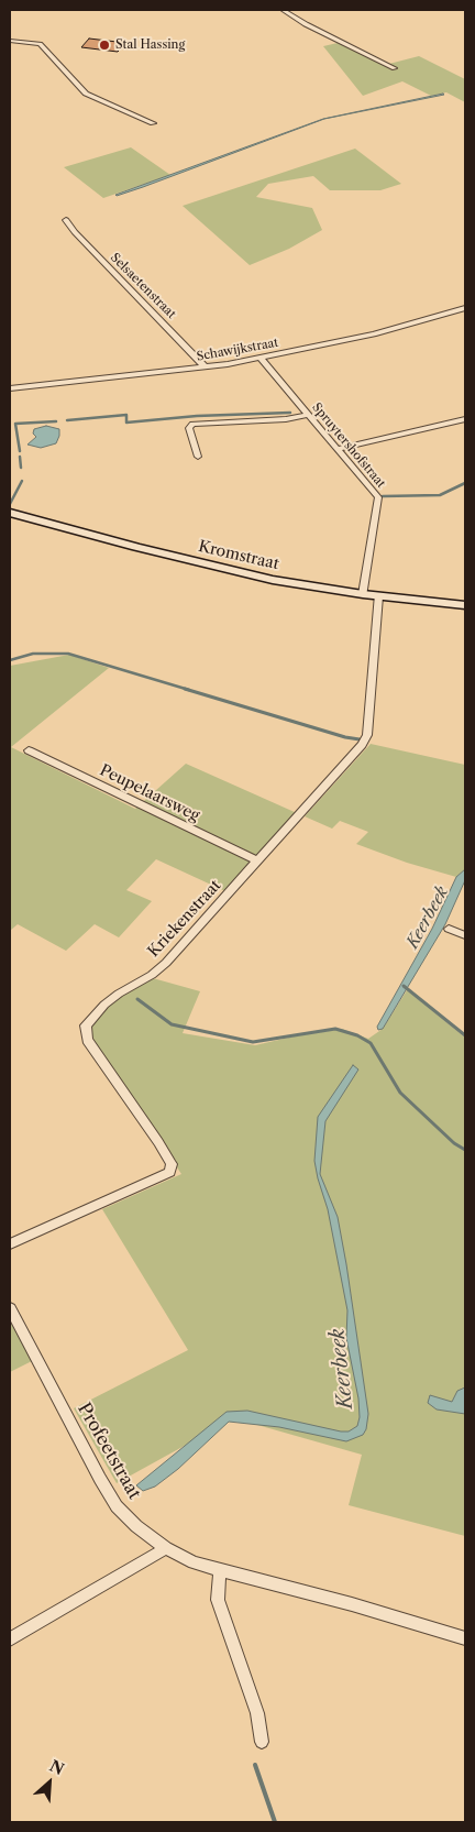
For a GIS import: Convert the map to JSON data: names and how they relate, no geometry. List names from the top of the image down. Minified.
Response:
{"streets":{"main road":["Kromstraat"],"street":["Selsaetenstraat","Schawijkstraat","Spruytershofstraat","Peupelaarsweg","Kriekenstraat","Profeetstraat"]},"crossings":[["Selsaetenstraat","Schawijkstraat"],["Schawijkstraat","Spruytershofstraat"],["Spruytershofstraat","Kromstraat"],["Kromstraat","Kriekenstraat"],["Peupelaarsweg","Kriekenstraat"]],"water":["Keerbeek"],"places":["Stal Hassing"],"north":"top right"}
